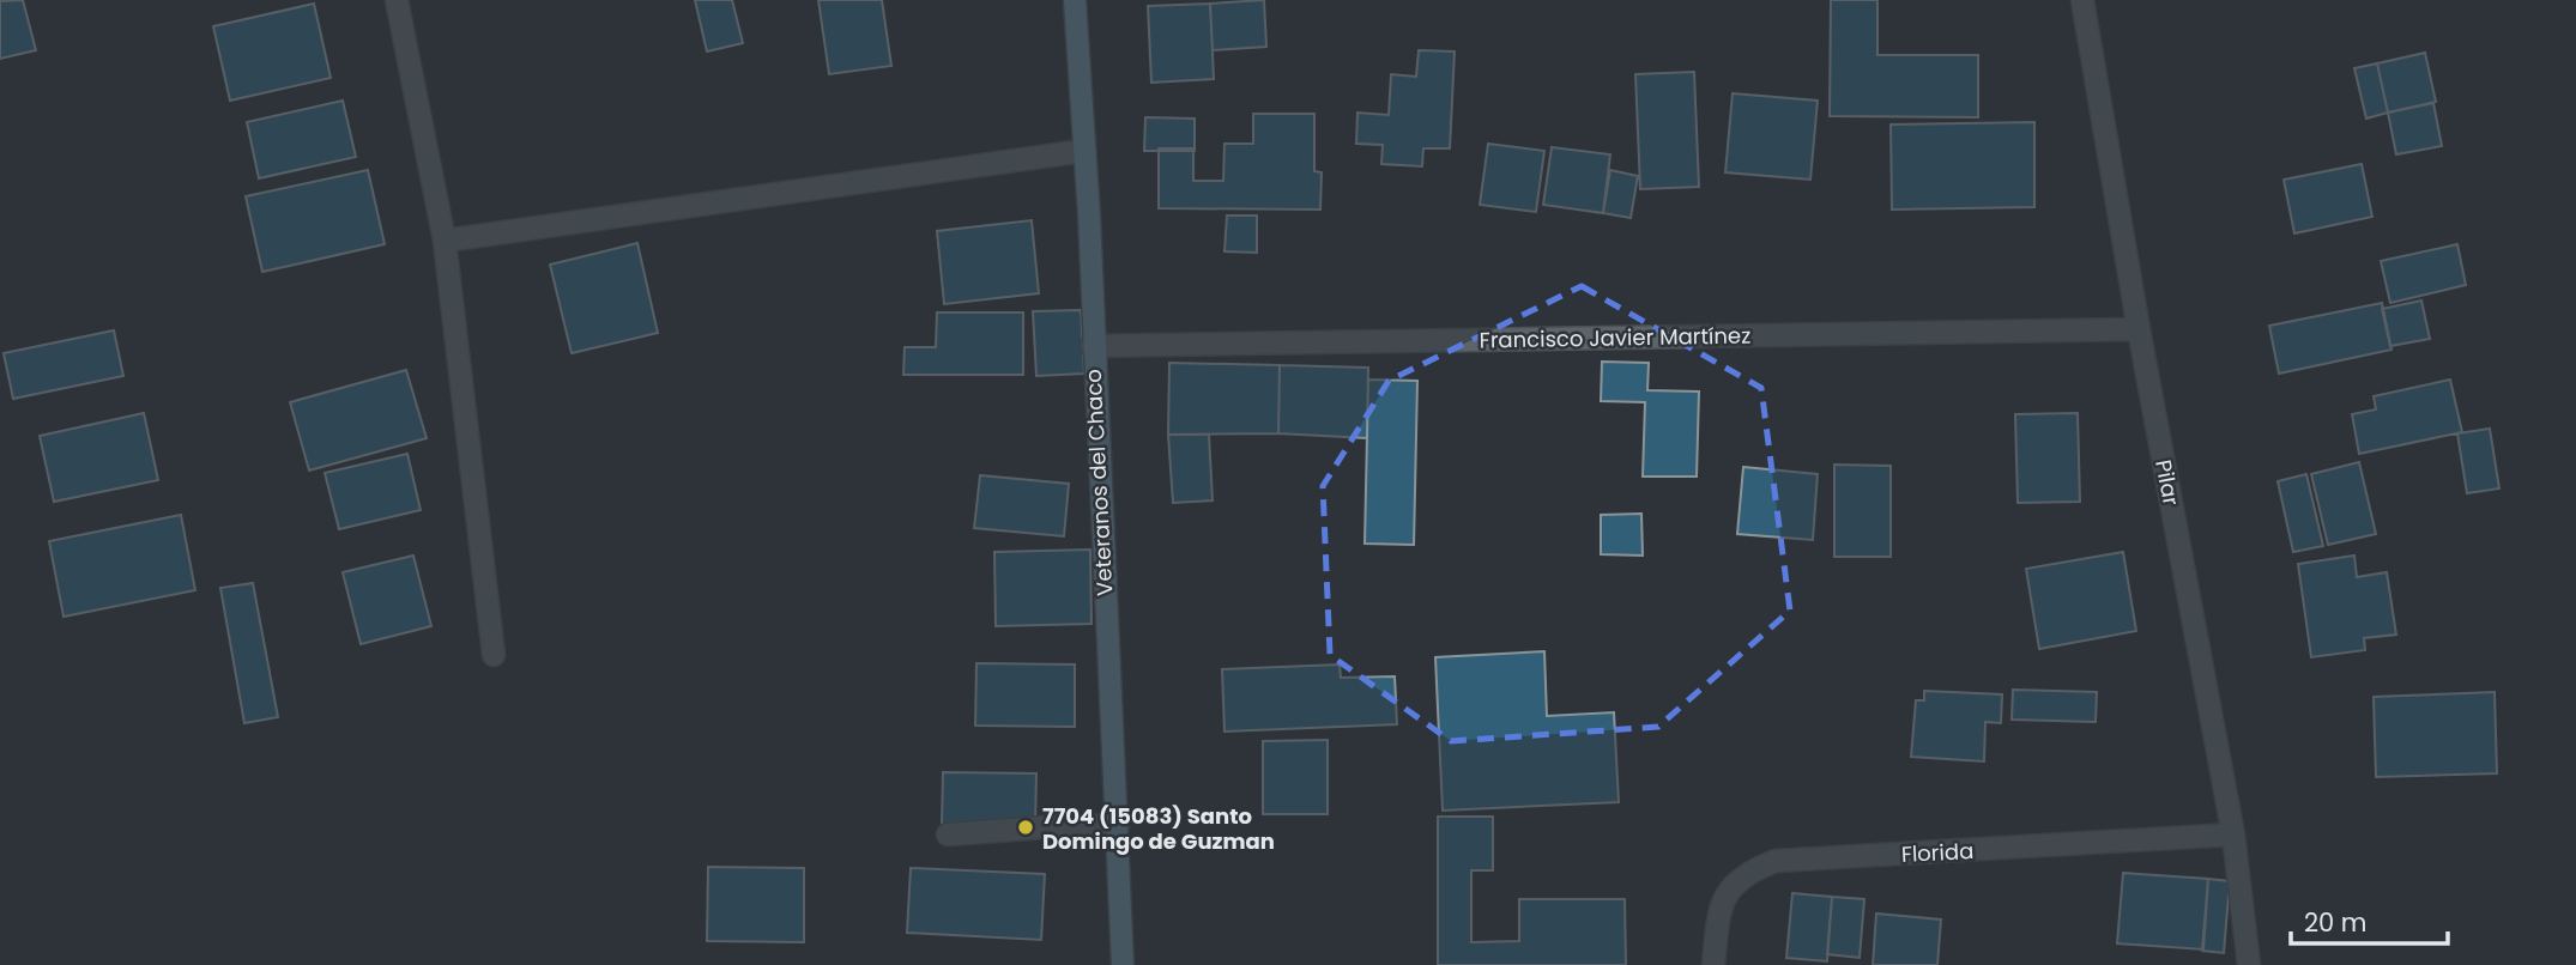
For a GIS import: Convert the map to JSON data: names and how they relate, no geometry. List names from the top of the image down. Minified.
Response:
{"streets":{"street":["Francisco Javier Martínez","Veteranos del Chaco","Pilar","Florida"]},"crossings":[["Francisco Javier Martínez","Veteranos del Chaco"],["Francisco Javier Martínez","Pilar"],["Pilar","Florida"]],"places":["7704 (15083) Santo Domingo de Guzman"],"scale_bar":"20 m"}
